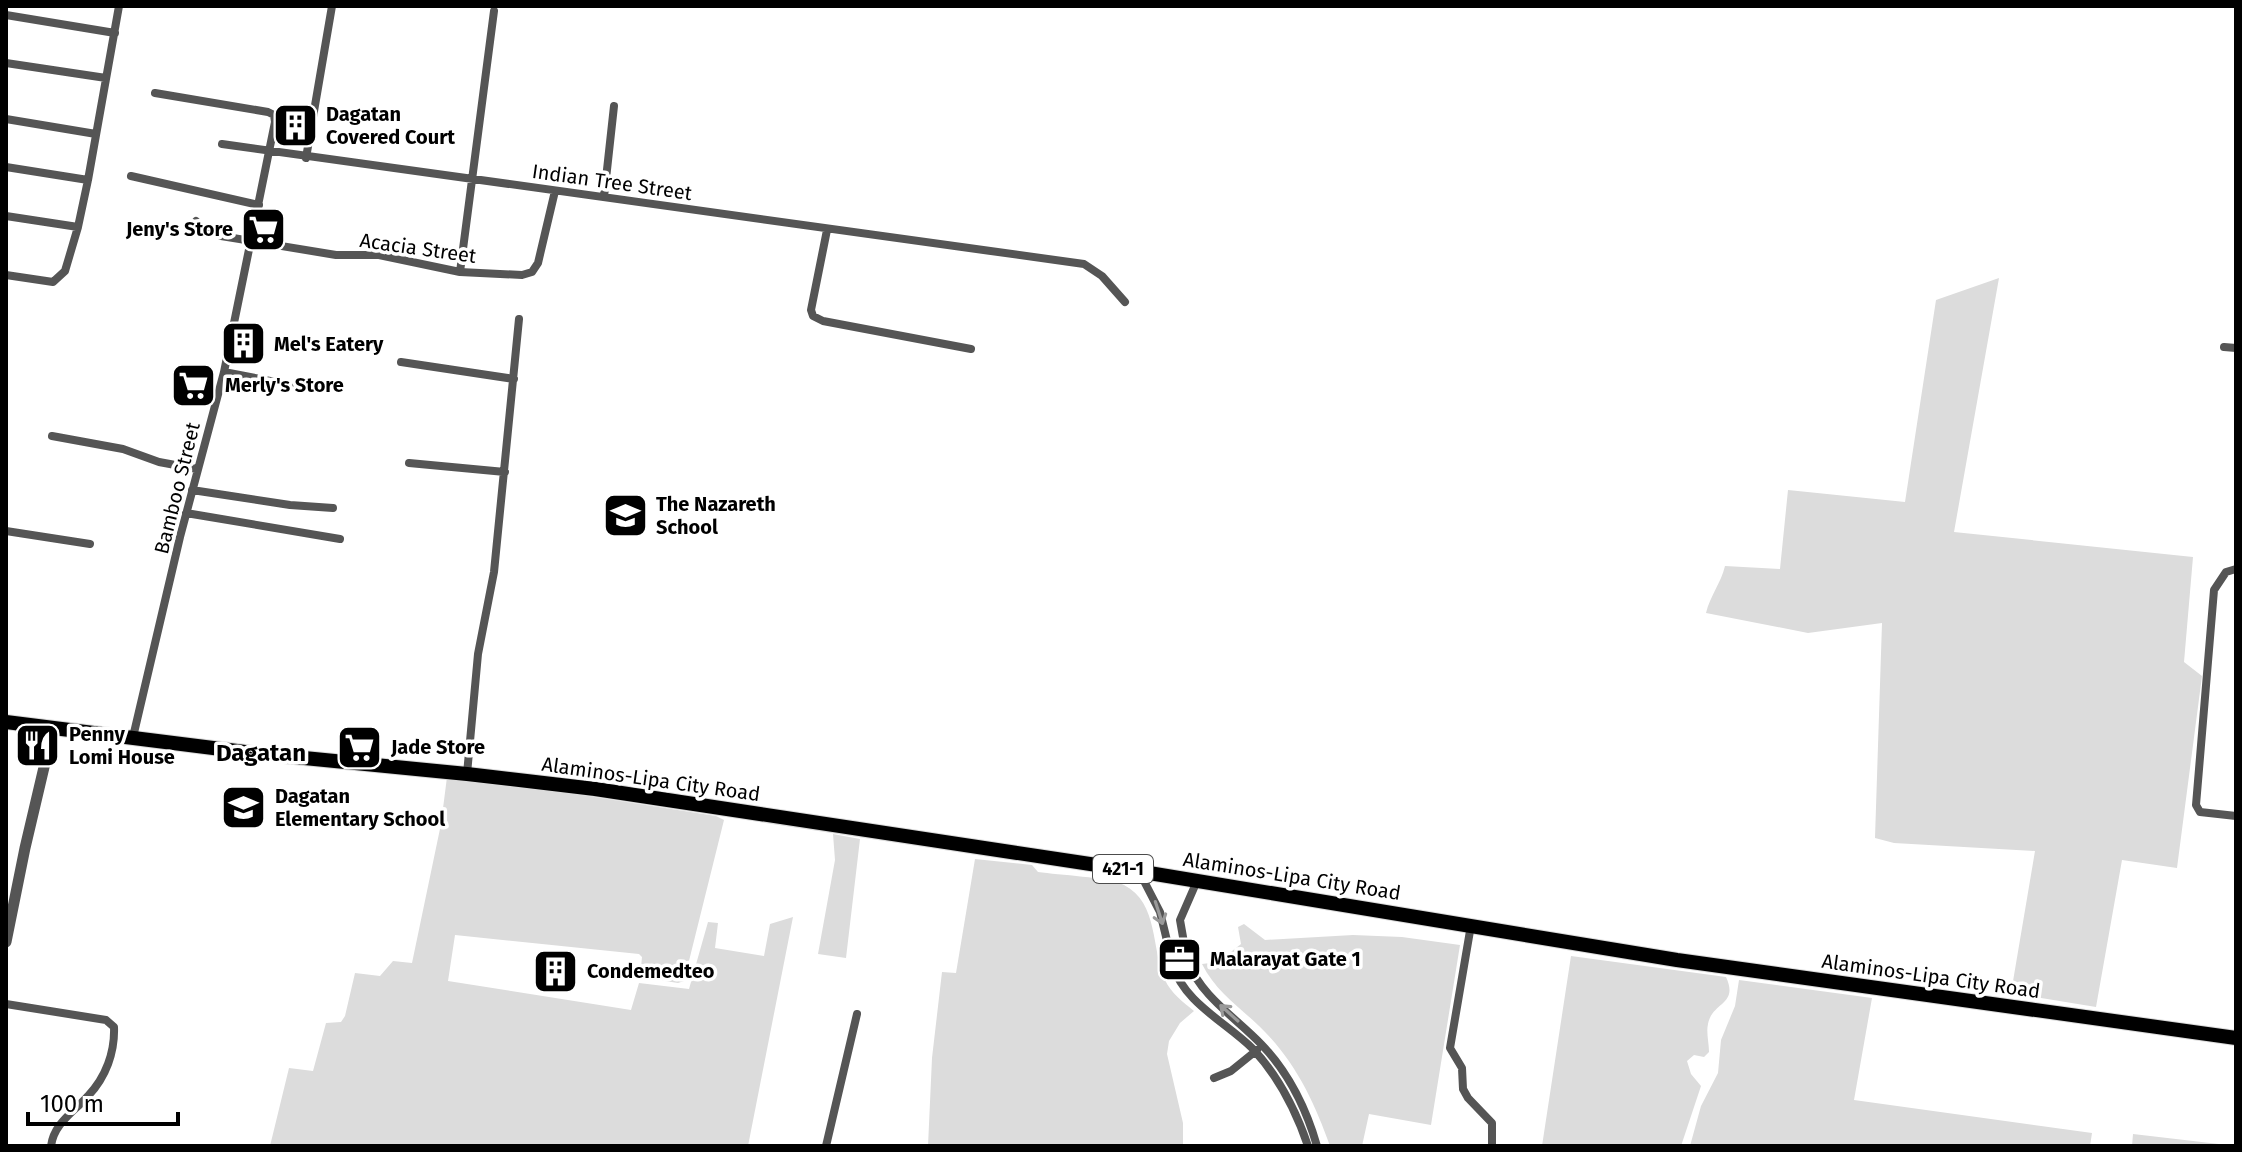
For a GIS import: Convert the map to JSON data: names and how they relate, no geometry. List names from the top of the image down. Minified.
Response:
{"streets":{"main road":["Alaminos-Lipa City Road","421-1"],"street":["Indian Tree Street","Acacia Street","Bamboo Street"]},"crossings":[["Indian Tree Street","Acacia Street"],["Indian Tree Street","Bamboo Street"],["Acacia Street","Bamboo Street"],["Bamboo Street","Alaminos-Lipa City Road"]],"districts":["Dagatan"],"places":{"building":["Dagatan Covered Court","Mel's Eatery","Condemedteo"],"supermarket":["Jeny's Store","Merly's Store","Jade Store"],"school or university":["The Nazareth School","Dagatan Elementary School"],"restaurant":["Penny Lomi House"],"office":["Malarayat Gate 1"]},"scale_bar":"100 m"}
